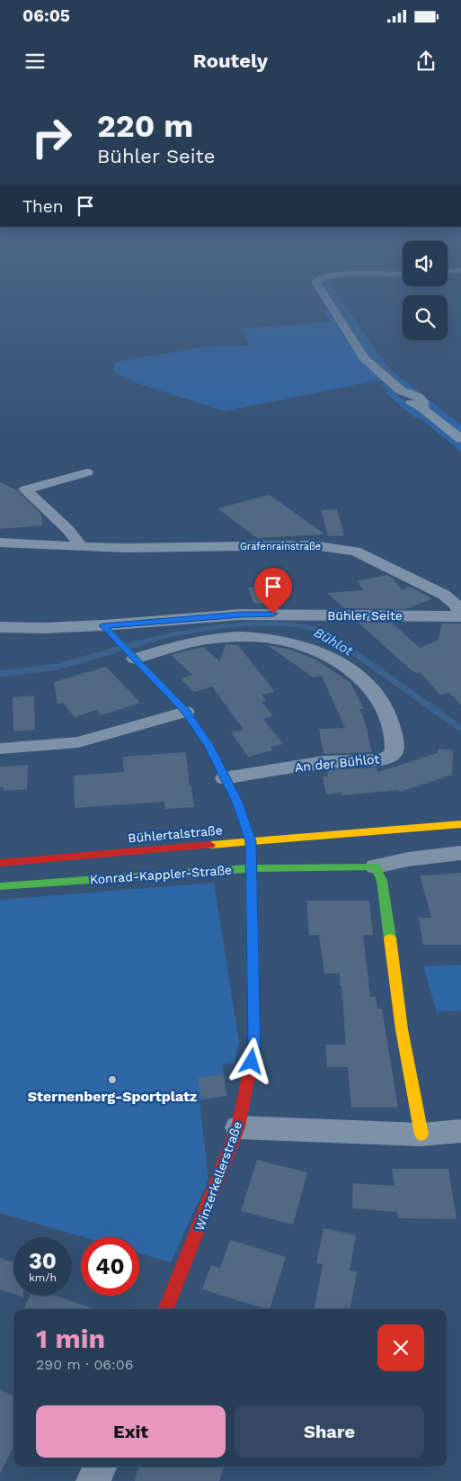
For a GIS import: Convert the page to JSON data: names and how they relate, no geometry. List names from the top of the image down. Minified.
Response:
{"streets":{"street":["Grafenrainstraße","Bühler Seite","An der Bühlot","Bühlertalstraße","Konrad-Kappler-Straße","Winzerkellerstraße"]},"crossings":[["Grafenrainstraße","Bühler Seite"],["Bühler Seite","Winzerkellerstraße"],["An der Bühlot","Winzerkellerstraße"],["Bühlertalstraße","Winzerkellerstraße"],["Konrad-Kappler-Straße","Winzerkellerstraße"]],"water":["Bühlot"],"places":["Sternenberg-Sportplatz"],"page":{"status":"06:05","header":"Routely","turn":["220 m","Bühler Seite"],"then":"Then","speed":"30 km/h","limit":"40","heading":["1 min","290 m · 06:06"],"buttons":["Exit","Share"]}}
